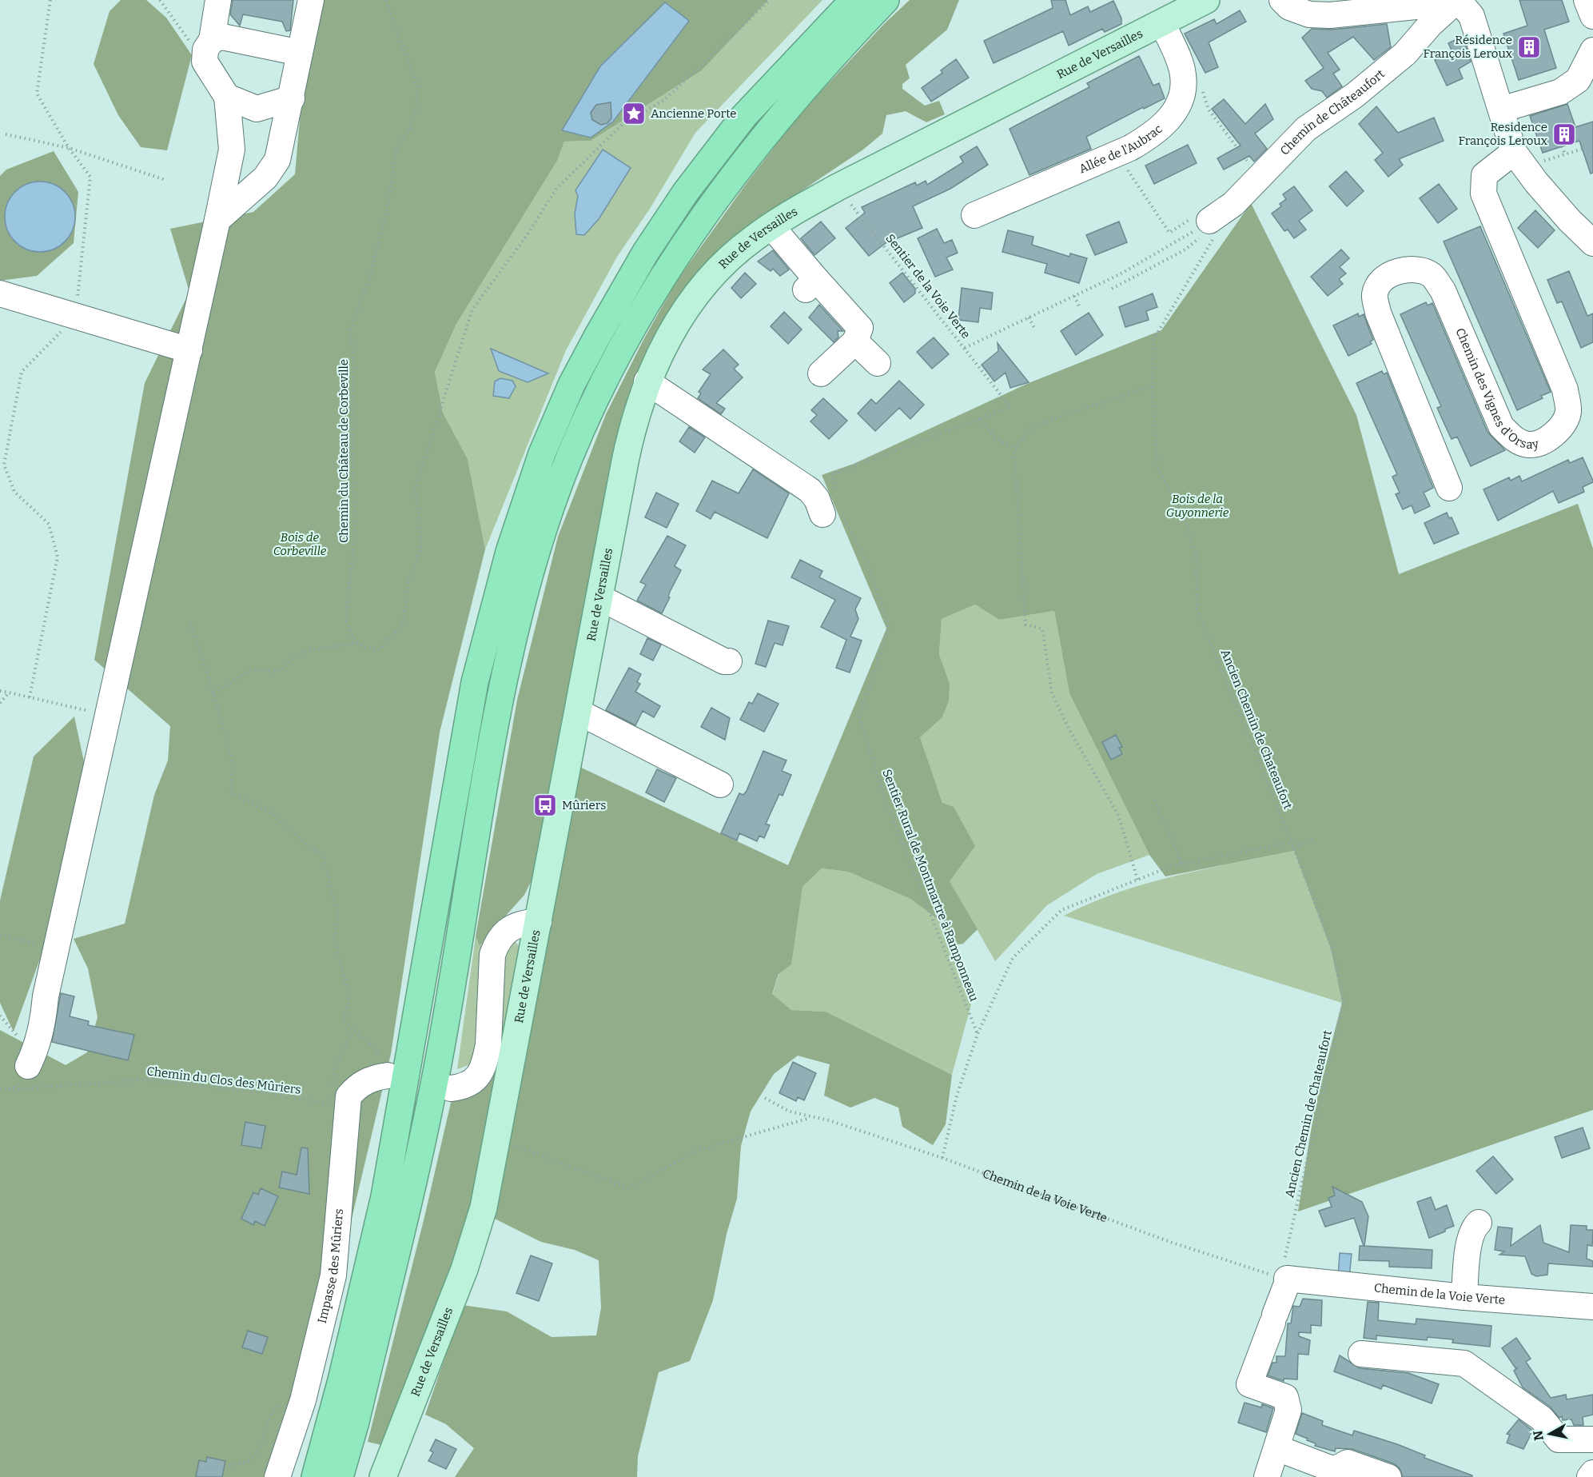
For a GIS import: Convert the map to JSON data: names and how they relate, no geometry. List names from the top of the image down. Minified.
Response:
{"streets":{"main road":["Rue de Versailles"],"street":["Chemin de Châteaufort","Allée de l'Aubrac","Chemin des Vignes d'Orsay","Chemin de la Voie Verte","Impasse des Mûriers"],"path":["Sentier de la Voie Verte","Chemin du Château de Corbeville","Ancien Chemin de Chateaufort","Sentier Rural de Montmartre à Ramponneau","Chemin du Clos des Mûriers"]},"crossings":[["Rue de Versailles","Allée de l'Aubrac"],["Rue de Versailles","Sentier de la Voie Verte"],["Rue de Versailles","Chemin de la Voie Verte"],["Chemin de Châteaufort","Ancien Chemin de Chateaufort"],["Ancien Chemin de Chateaufort","Chemin de la Voie Verte"]],"parks":["Bois de la Guyonnerie","Bois de Corbeville"],"places":{"building":["Résidence François Leroux","Residence François Leroux"],"place":["Ancienne Porte"],"bus stop":["Mûriers"]},"north":"left"}
